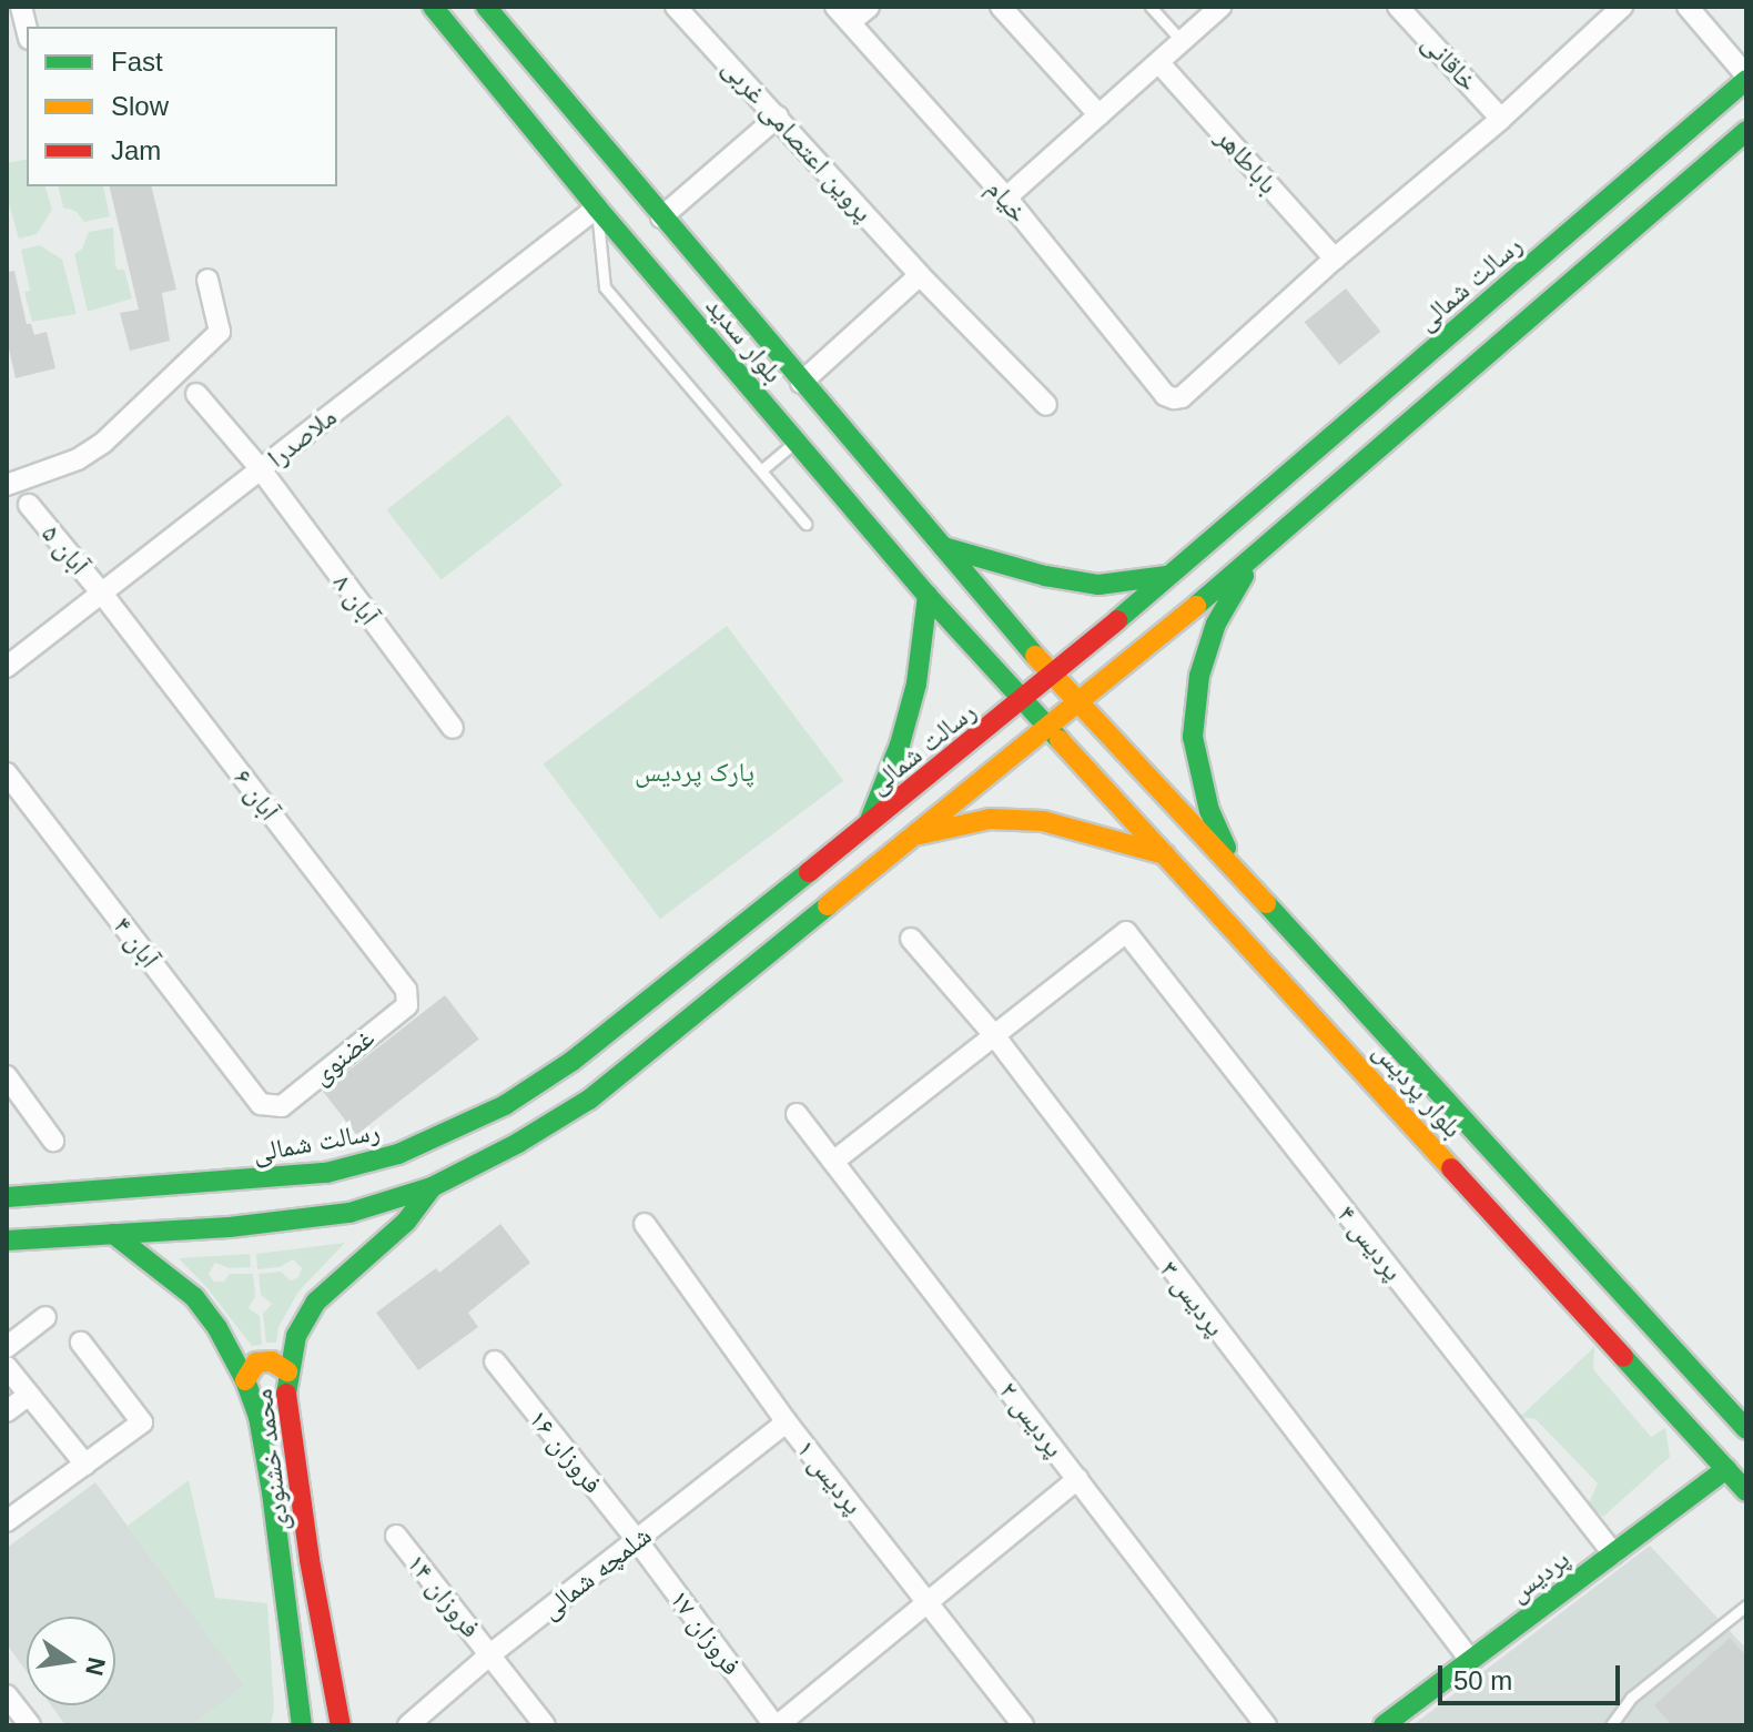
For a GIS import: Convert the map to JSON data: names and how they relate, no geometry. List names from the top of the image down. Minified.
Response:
{"streets":{"main road":["رسالت شمالی","بلوار سدید","بلوار پردیس","محمد خشنودی","پردیس"],"street":["خاقانی","پروین اعتصامی غربی","باباطاهر","خیام","ملاصدرا","آبان ۵","آبان ۸","آبان ۶","آبان ۴","غضنوی","پردیس ۴","پردیس ۳","پردیس ۲","فروزان ۱۶","پردیس ۱","شلمچه شمالی","فروزان ۱۴","فروزان ۱۷"]},"crossings":[["باباطاهر","خیام"],["رسالت شمالی","بلوار سدید"],["بلوار سدید","ملاصدرا"],["بلوار سدید","بلوار پردیس"],["ملاصدرا","آبان ۵"],["ملاصدرا","آبان ۸"],["ملاصدرا","آبان ۶"],["آبان ۵","آبان ۶"],["آبان ۶","غضنوی"],["آبان ۴","غضنوی"],["بلوار پردیس","پردیس"],["پردیس ۴","پردیس ۳"],["پردیس ۴","پردیس"],["پردیس ۳","پردیس"],["فروزان ۱۶","شلمچه شمالی"],["فروزان ۱۶","فروزان ۱۷"],["پردیس ۱","شلمچه شمالی"],["شلمچه شمالی","فروزان ۱۴"],["شلمچه شمالی","فروزان ۱۷"]],"parks":["پارک پردیس"],"legend":["Fast","Slow","Jam"],"scale_bar":"50 m","north":"right"}
